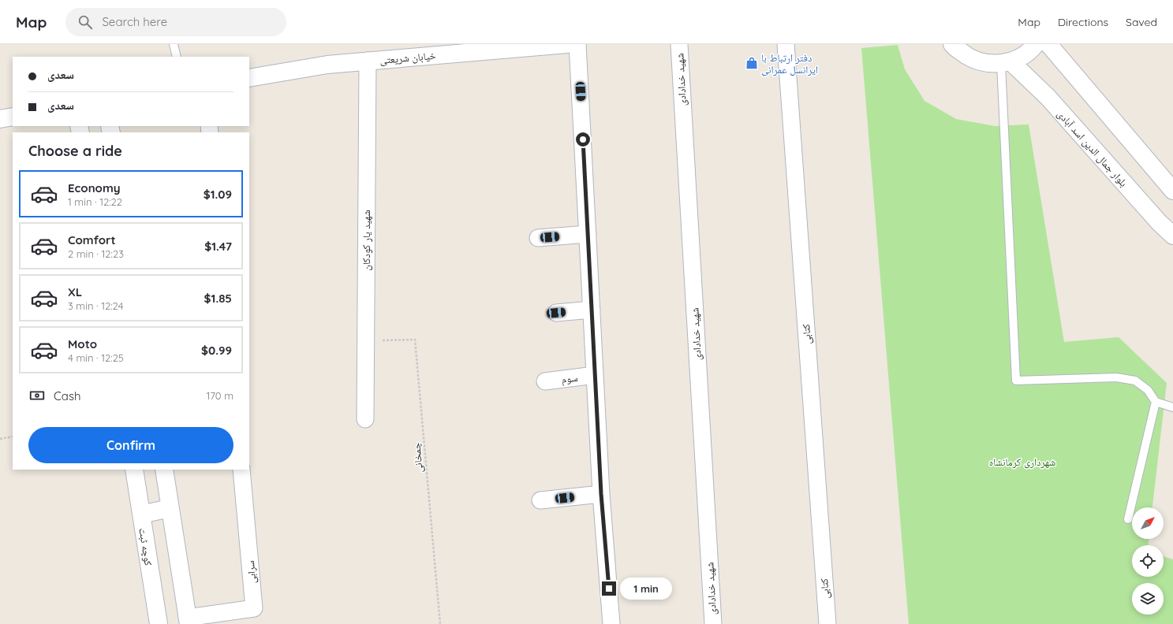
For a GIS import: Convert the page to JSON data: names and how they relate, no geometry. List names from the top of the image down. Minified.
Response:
{"streets":{"main road":["خیابان شریعتی","بلوار جمال الدین اسد آبادی","کوچه ثبت"],"street":["شهید خدادادی","شهید یار کودکان","کتابی","سوم","سرابی"],"path":["چمخانی"]},"crossings":[["خیابان شریعتی","شهید یار کودکان"],["شهید یار کودکان","چمخانی"]],"parks":["شهرداری کرمانشاه"],"places":{"shop":["دفتر ارتباط با ایرانسل عمرانی"]},"north":"top right","page":{"header":"Map","search":"Search here","nav":["Map","Directions","Saved"],"banner":["سعدی","سعدی"],"heading":"Choose a ride","list":[{"name":"Economy","note":"1 min · 12:22","value":"$1.09"},{"name":"Comfort","note":"2 min · 12:23","value":"$1.47"},{"name":"XL","note":"3 min · 12:24","value":"$1.85"},{"name":"Moto","note":"4 min · 12:25","value":"$0.99"}],"pay":["Cash","170 m"],"buttons":"Confirm","bubble":"1 min"}}
